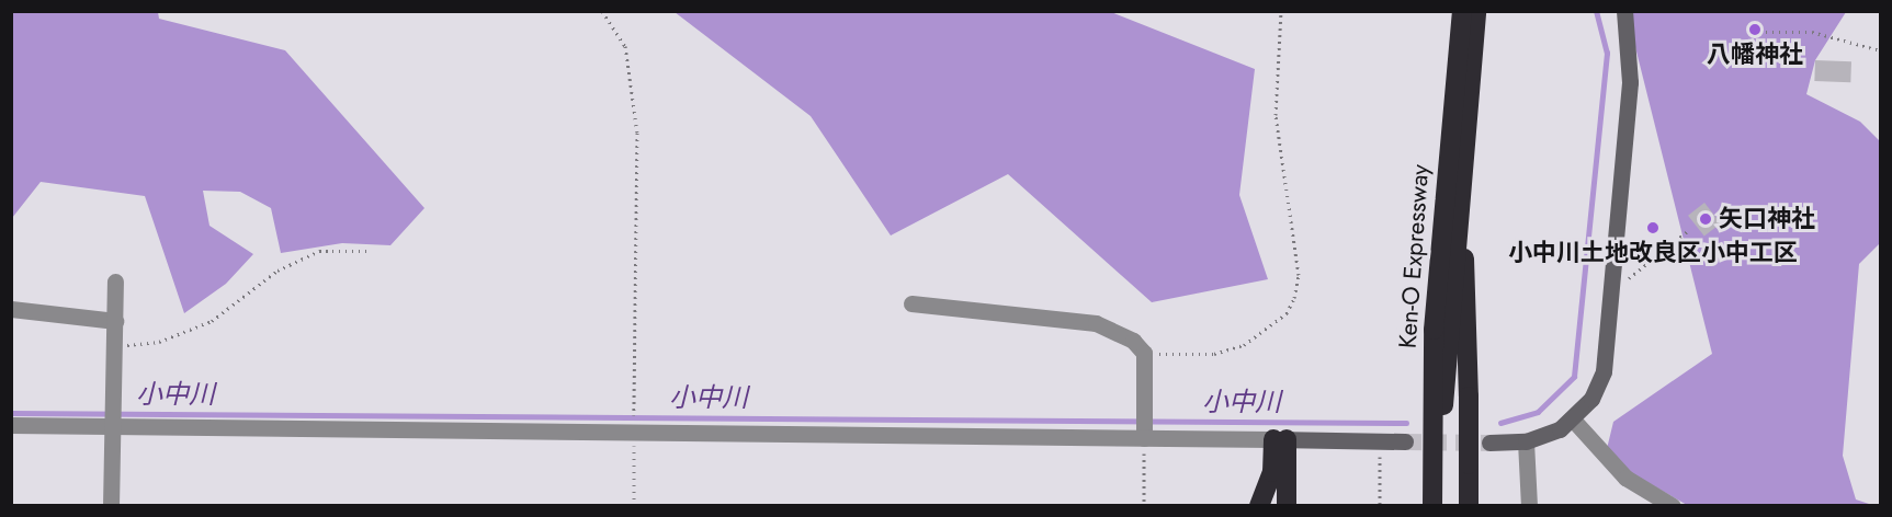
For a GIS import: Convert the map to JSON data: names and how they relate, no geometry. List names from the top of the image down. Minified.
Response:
{"streets":{"highway":["Ken-O Expressway"]},"water":["小中川"],"places":["八幡神社","矢口神社","小中川土地改良区小中工区"]}
